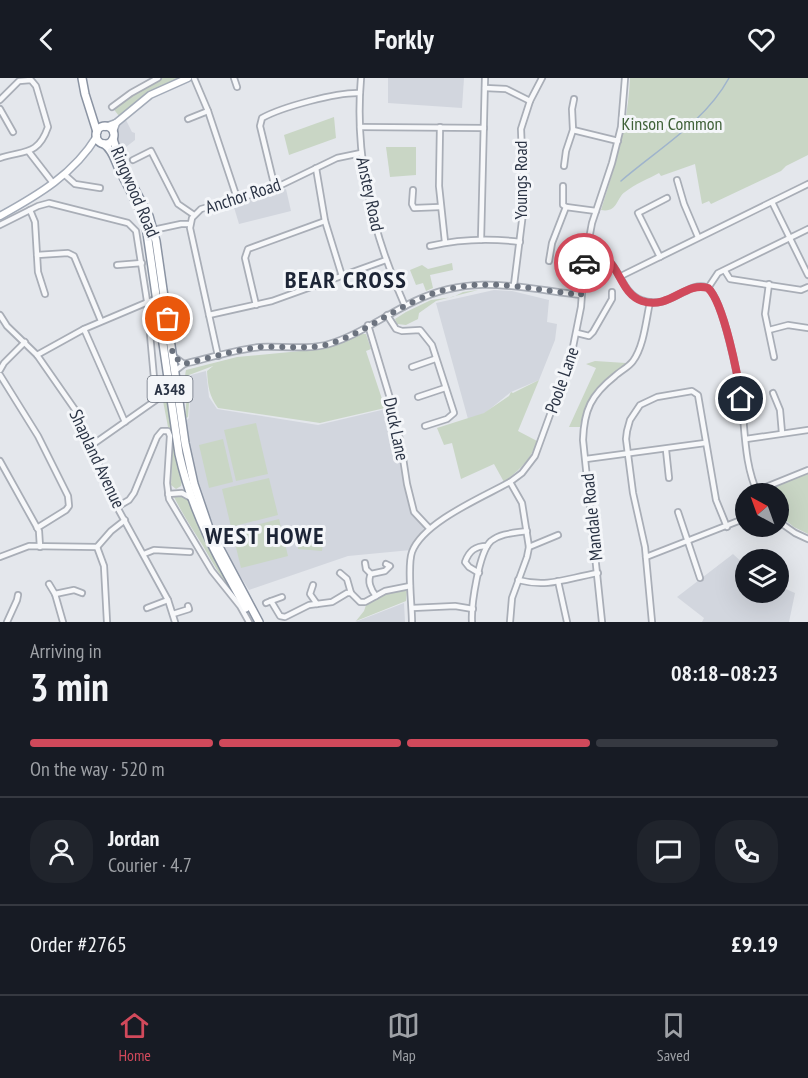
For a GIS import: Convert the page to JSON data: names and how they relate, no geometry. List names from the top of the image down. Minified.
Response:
{"streets":{"highway":["Ringwood Road","A348"],"street":["Youngs Road","Anstey Road","Anchor Road","Poole Lane","Duck Lane","Shapland Avenue","Mandale Road"]},"crossings":[["Anstey Road","Anchor Road"],["Poole Lane","Duck Lane"]],"districts":["BEAR CROSS","WEST HOWE"],"parks":["Kinson Common"],"north":"top left","page":{"header":"Forkly","heading":["3 min","Arriving in","08:18–08:23"],"panel":["Jordan","Courier · 4.7","Order #2765","£9.19"],"bar":"On the way · 520 m","tabs":["Home","Map","Saved"]}}
